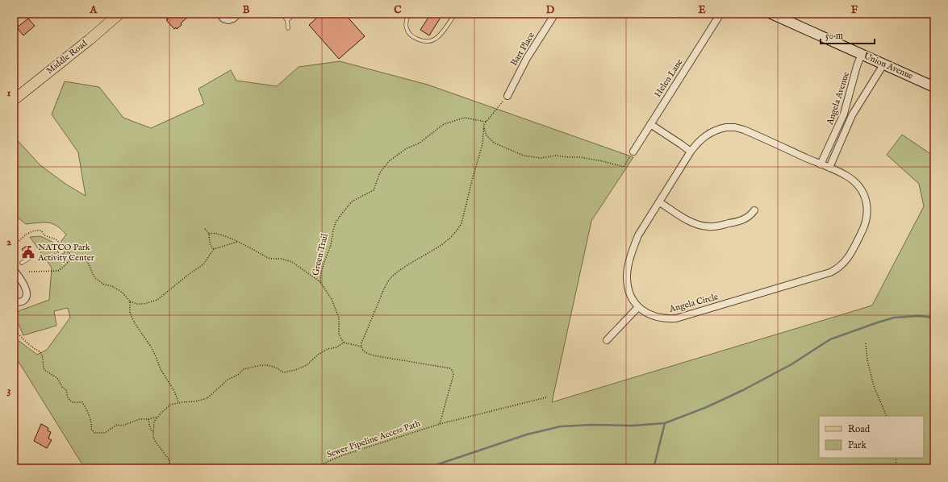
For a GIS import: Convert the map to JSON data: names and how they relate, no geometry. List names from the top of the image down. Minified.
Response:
{"streets":{"main road":["Middle Road"],"street":["Bart Place","Union Avenue","Helen Lane","Angela Avenue","Angela Circle"],"path":["Green Trail","Sewer Pipeline Access Path"]},"crossings":[["Union Avenue","Angela Avenue"],["Angela Avenue","Angela Circle"]],"places":{"public building":["NATCO Park Activity Center"]},"legend":["Road","Park"],"scale_bar":"50 m","grid":{"columns":["A","B","C","D","E","F"],"rows":["1","2","3"]}}
